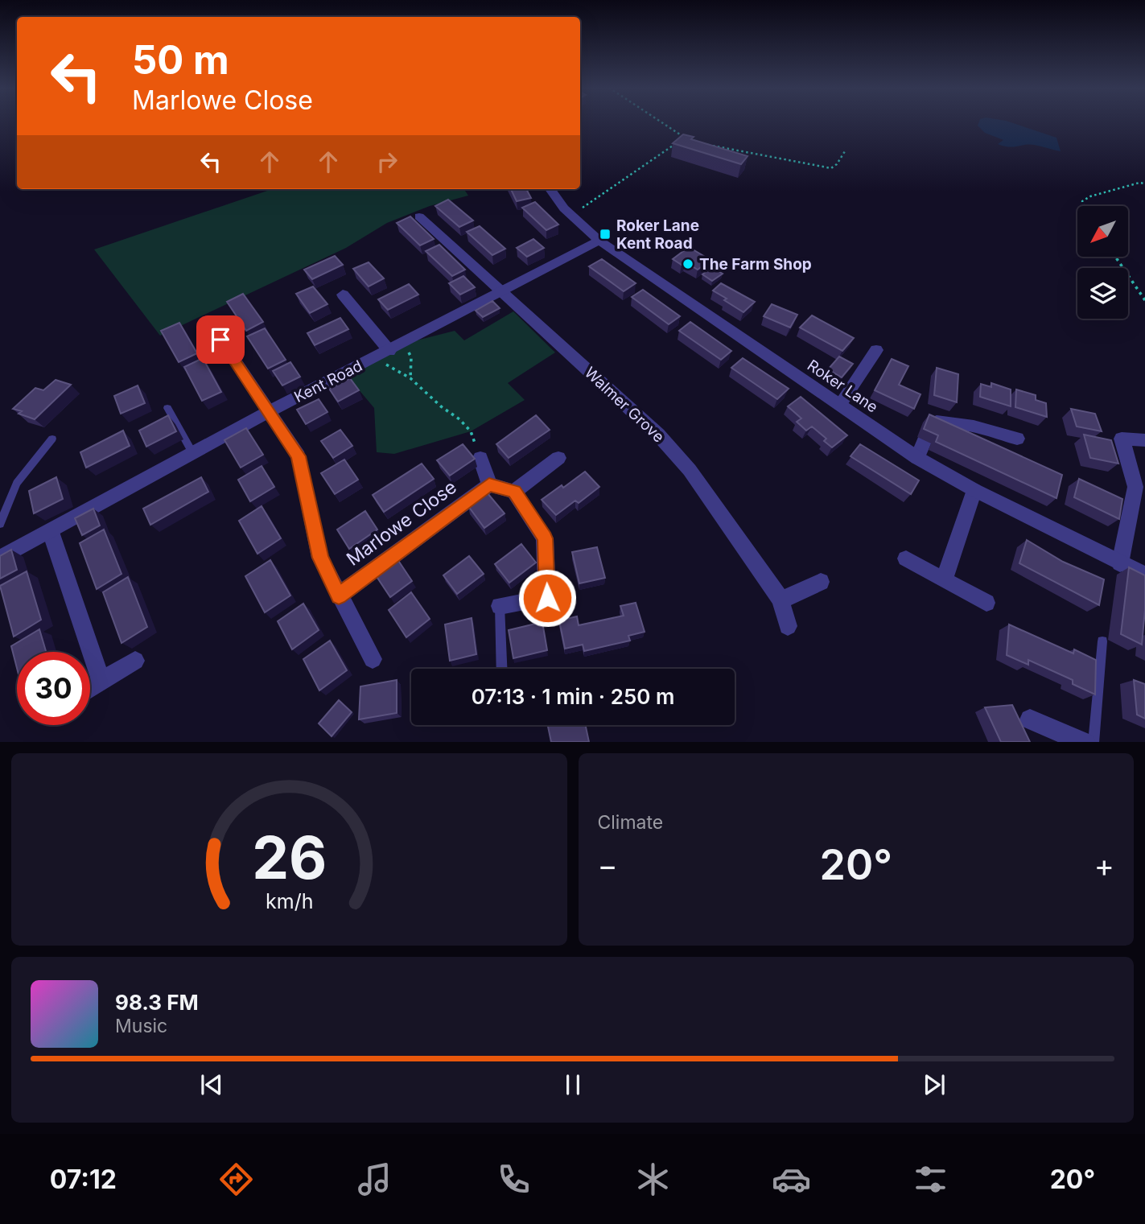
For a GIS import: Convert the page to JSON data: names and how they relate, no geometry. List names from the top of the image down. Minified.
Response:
{"streets":{"street":["Kent Road","Roker Lane","Walmer Grove","Marlowe Close"]},"crossings":[["Kent Road","Roker Lane"],["Kent Road","Walmer Grove"]],"places":{"transit":["Roker Lane Kent Road"],"other":["The Farm Shop"]},"north":"bottom left","page":{"turn":["50 m","Marlowe Close"],"limit":"30","trip":"07:13 · 1 min · 250 m","tile":"Climate","heat":["−","20°","+"],"song":["98.3 FM","Music"],"tabs":["07:12","20°"],"gauge":["26","km/h"]}}
